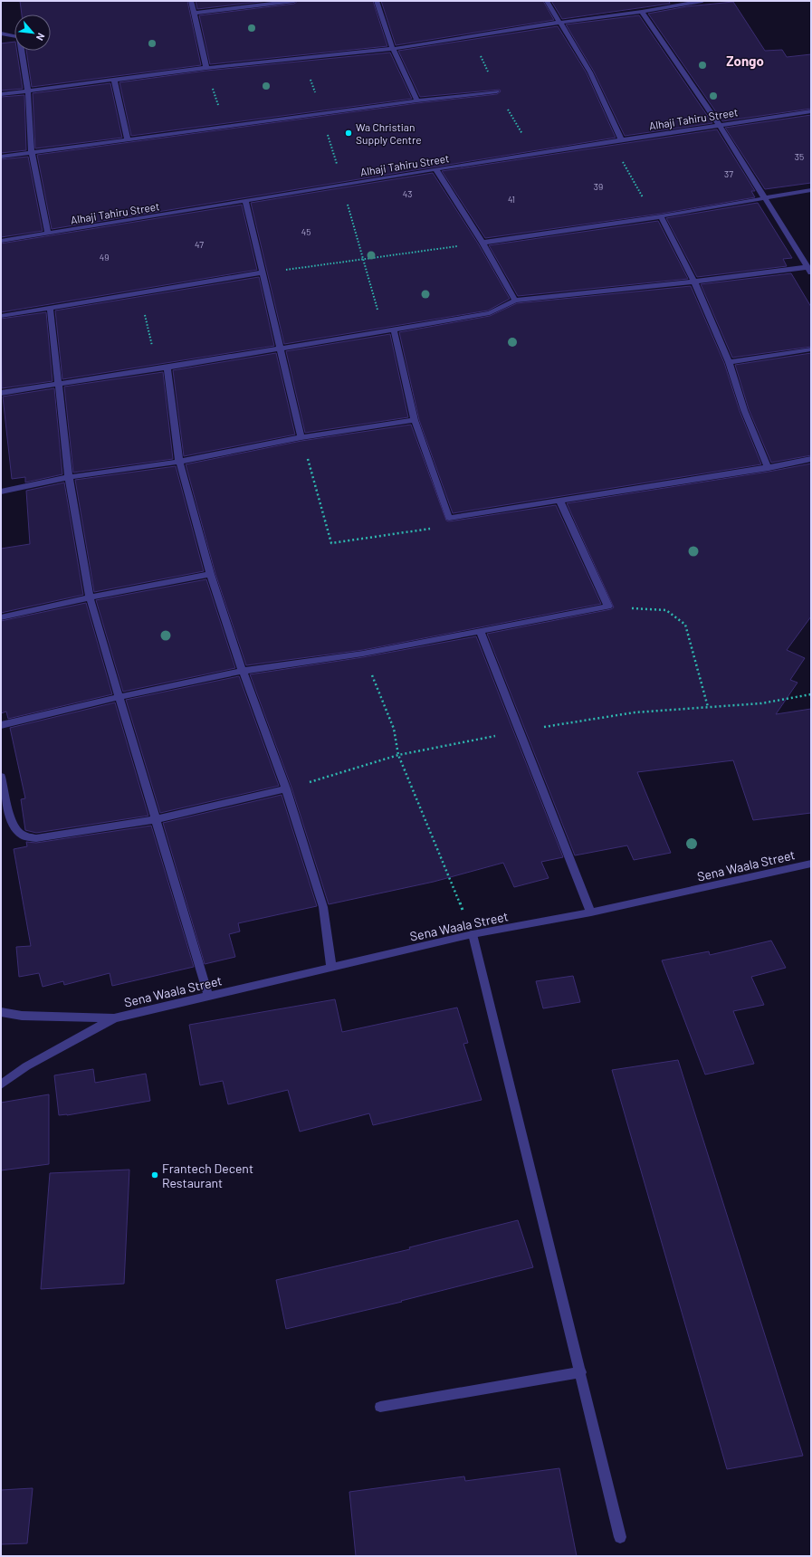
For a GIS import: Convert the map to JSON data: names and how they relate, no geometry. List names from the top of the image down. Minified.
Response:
{"streets":{"street":["Alhaji Tahiru Street","Sena Waala Street"]},"districts":["Zongo"],"places":["Wa Christian Supply Centre","Frantech Decent Restaurant"],"house_numbers":["35","37","39","43","41","45","47","49"],"north":"bottom right"}
